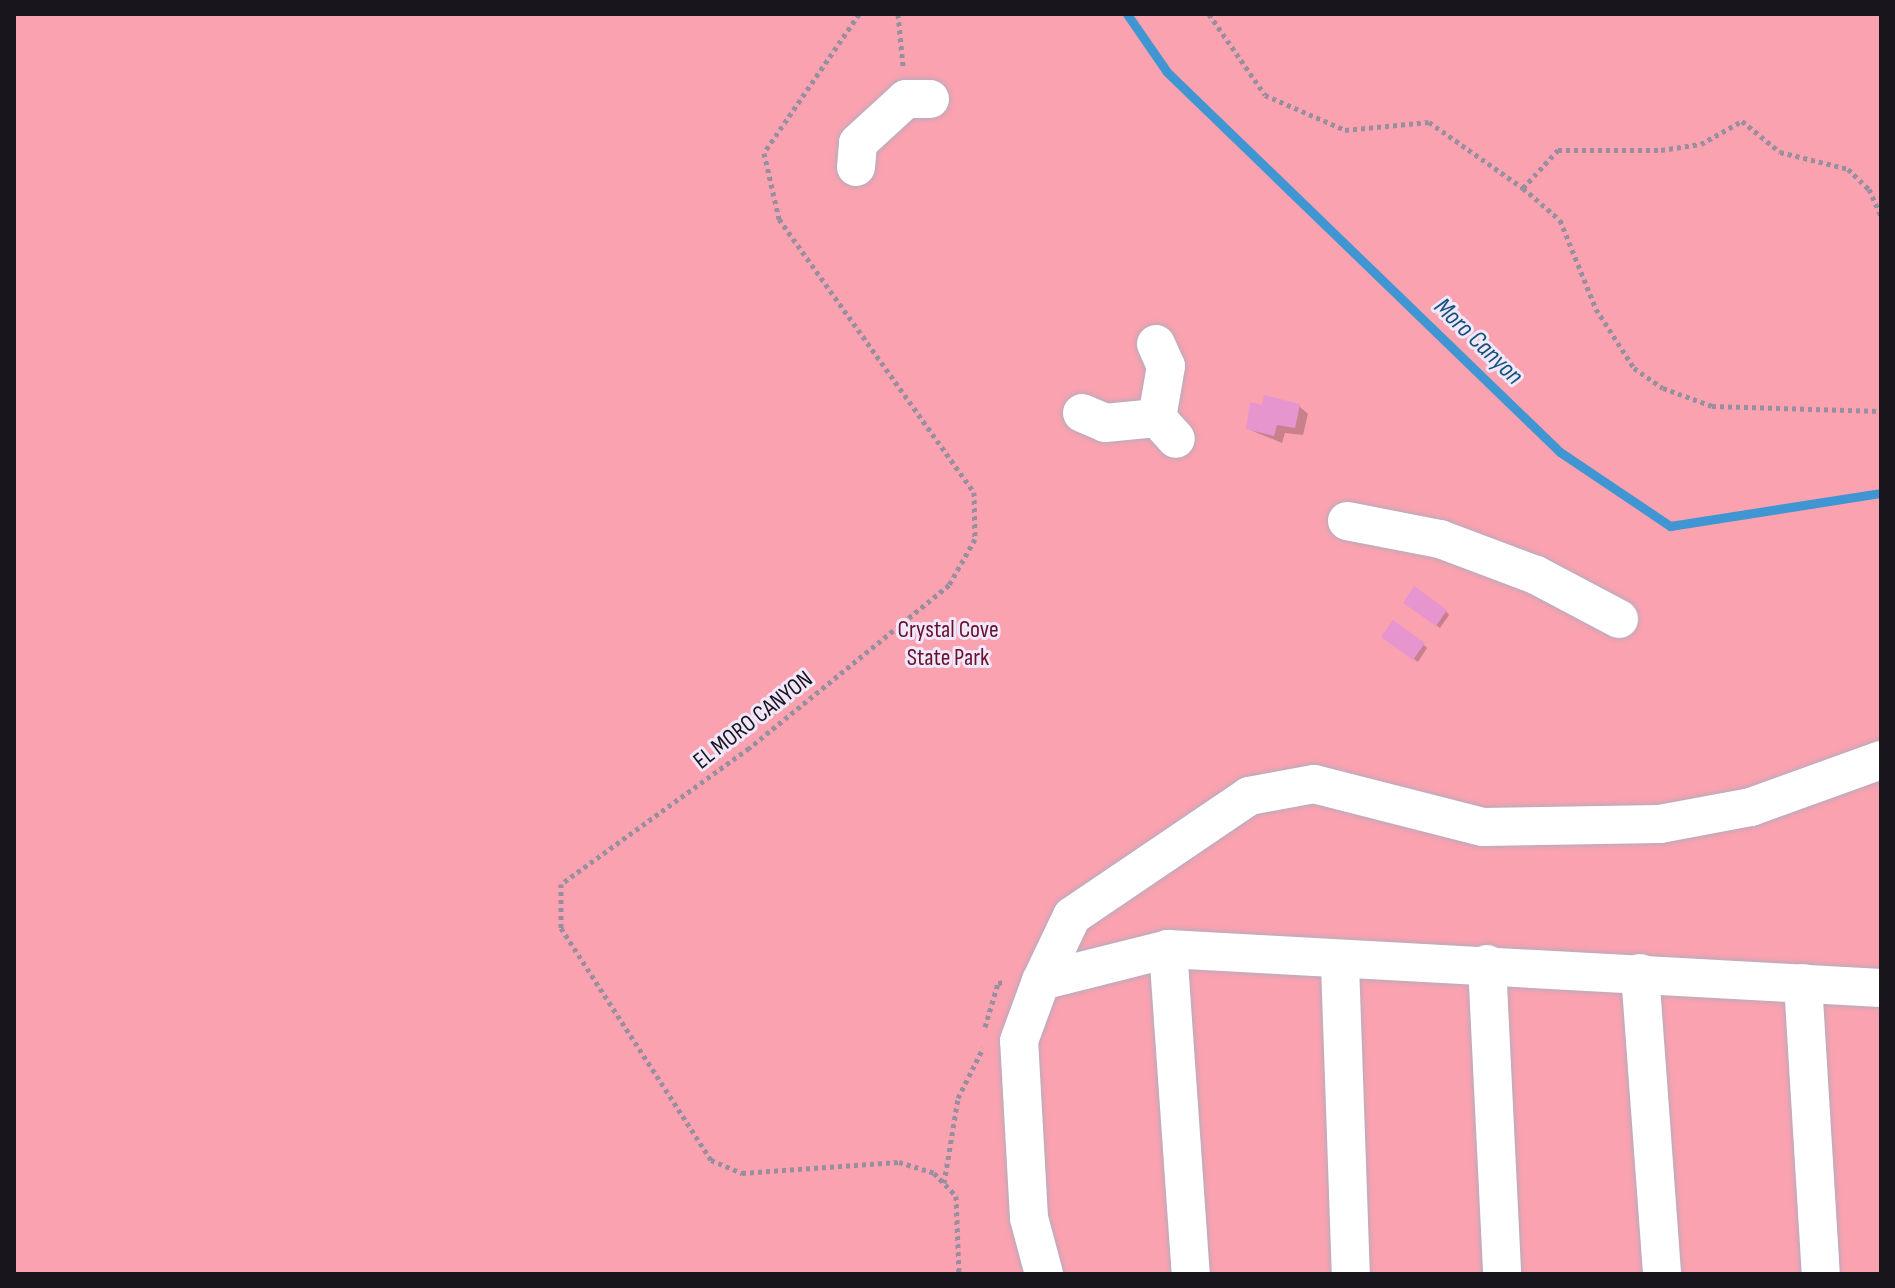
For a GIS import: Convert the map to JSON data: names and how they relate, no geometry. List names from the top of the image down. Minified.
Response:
{"streets":{"path":["EL MORO CANYON"]},"water":["Moro Canyon"],"parks":["Crystal Cove State Park"]}
